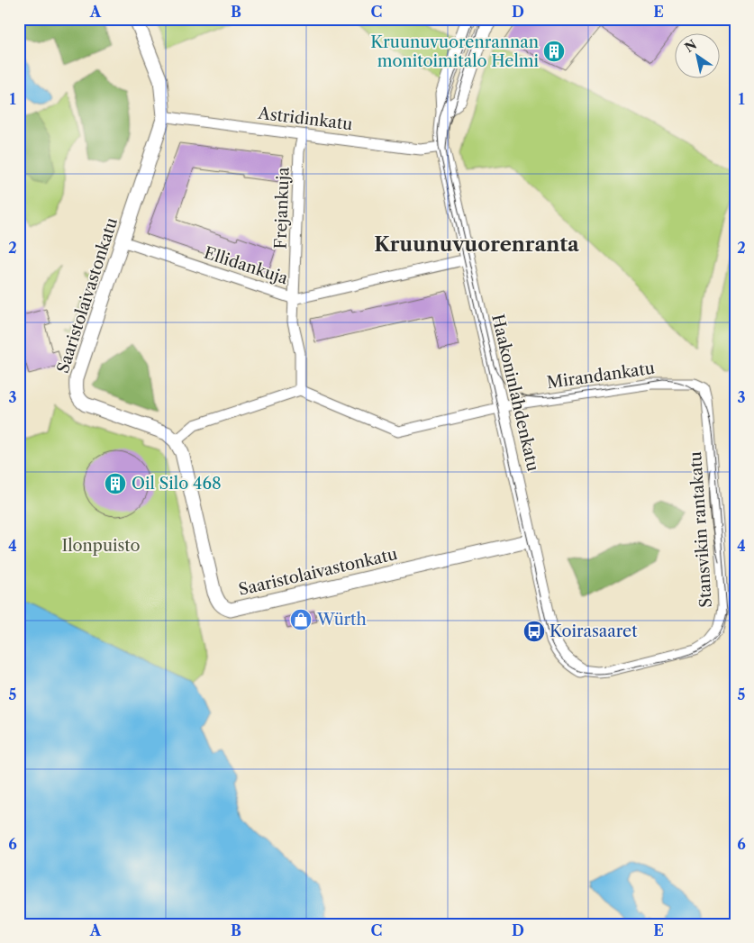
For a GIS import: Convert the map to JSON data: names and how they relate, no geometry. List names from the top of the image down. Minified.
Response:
{"streets":{"street":["Astridinkatu","Frejankuja","Ellidankuja","Saaristolaivastonkatu","Mirandankatu","Haakoninlahdenkatu","Stansvikin rantakatu"]},"crossings":[["Astridinkatu","Frejankuja"],["Astridinkatu","Saaristolaivastonkatu"],["Astridinkatu","Haakoninlahdenkatu"],["Frejankuja","Ellidankuja"],["Frejankuja","Mirandankatu"],["Ellidankuja","Saaristolaivastonkatu"],["Ellidankuja","Haakoninlahdenkatu"],["Saaristolaivastonkatu","Haakoninlahdenkatu"],["Mirandankatu","Haakoninlahdenkatu"],["Mirandankatu","Stansvikin rantakatu"],["Haakoninlahdenkatu","Stansvikin rantakatu"]],"districts":["Kruunuvuorenranta"],"parks":["Ilonpuisto"],"places":{"building":["Kruunuvuorenrannan monitoimitalo Helmi","Oil Silo 468"],"shop":["Würth"],"bus stop":["Koirasaaret"]},"north":"top left","grid":{"columns":["A","B","C","D","E"],"rows":["1","2","3","4","5","6"]}}
